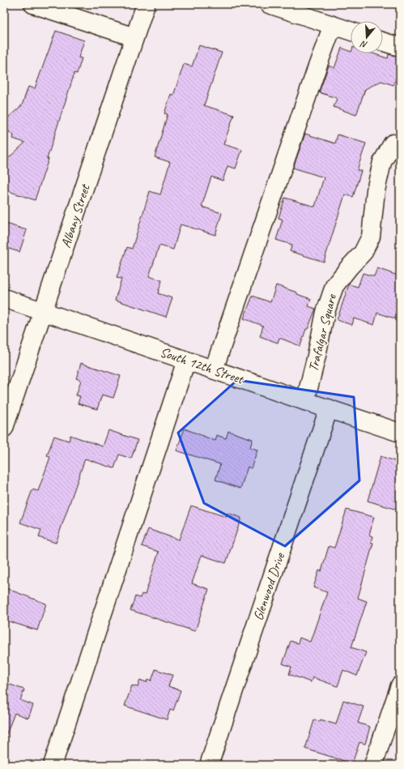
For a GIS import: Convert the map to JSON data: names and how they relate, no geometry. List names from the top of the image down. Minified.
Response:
{"streets":{"street":["Albany Street","Trafalgar Square","South 12th Street","Glenwood Drive"]},"crossings":[["Albany Street","South 12th Street"],["Trafalgar Square","South 12th Street"],["South 12th Street","Glenwood Drive"]],"north":"bottom"}
